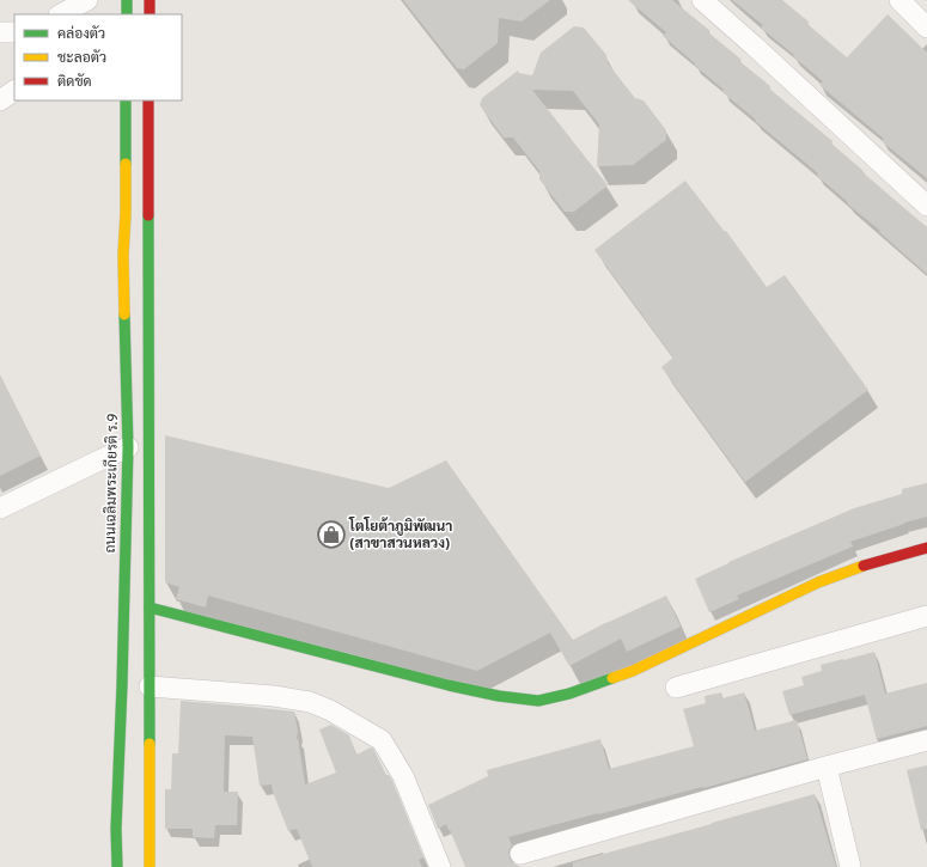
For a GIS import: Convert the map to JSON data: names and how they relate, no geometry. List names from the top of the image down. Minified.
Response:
{"streets":{"main road":["ถนนเฉลิมพระเกียรติ ร.9"]},"places":{"shop":["โตโยต้าภูมิพัฒนา (สาขาสวนหลวง)"]},"legend":["คล่องตัว","ชะลอตัว","ติดขัด"]}
